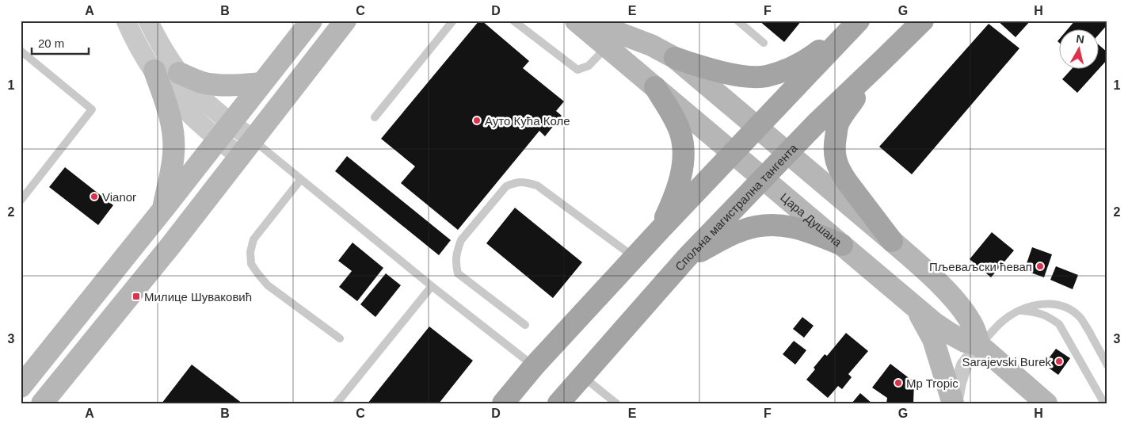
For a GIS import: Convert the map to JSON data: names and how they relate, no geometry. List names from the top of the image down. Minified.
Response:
{"streets":{"main road":["Спољна магистрална тангента","Цара Душана"]},"crossings":[["Спољна магистрална тангента","Цара Душана"]],"places":{"other":["Ауто Кућа Коле","Vianor","Пљеваљски ћевап","Sarajevski Burek","Mp Tropic"],"transit":["Милице Шуваковић"]},"scale_bar":"20 m","north":"top","grid":{"columns":["A","B","C","D","E","F","G","H"],"rows":["1","2","3"]}}
